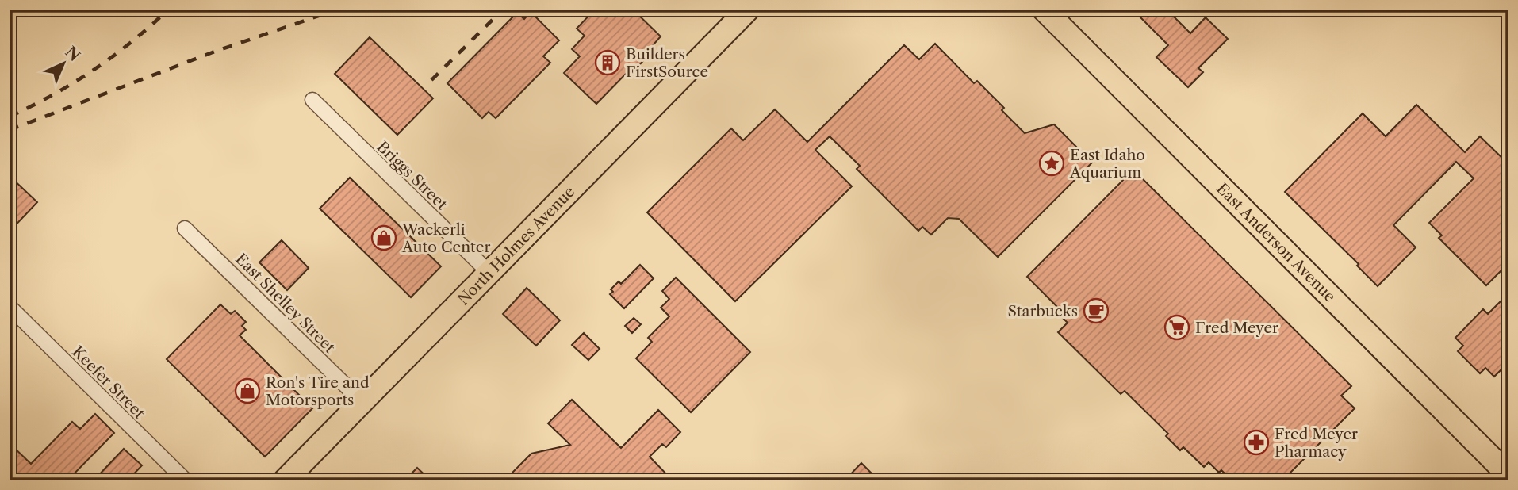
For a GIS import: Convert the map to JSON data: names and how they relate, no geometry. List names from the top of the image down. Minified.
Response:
{"streets":{"main road":["East Anderson Avenue","North Holmes Avenue"],"street":["Briggs Street","East Shelley Street","Keefer Street"]},"crossings":[["Briggs Street","North Holmes Avenue"],["North Holmes Avenue","East Shelley Street"]],"places":{"building":["Builders FirstSource"],"place":["East Idaho Aquarium"],"shop":["Wackerli Auto Center","Ron's Tire and Motorsports"],"cafe":["Starbucks"],"supermarket":["Fred Meyer"],"pharmacy":["Fred Meyer Pharmacy"]},"north":"top right"}
